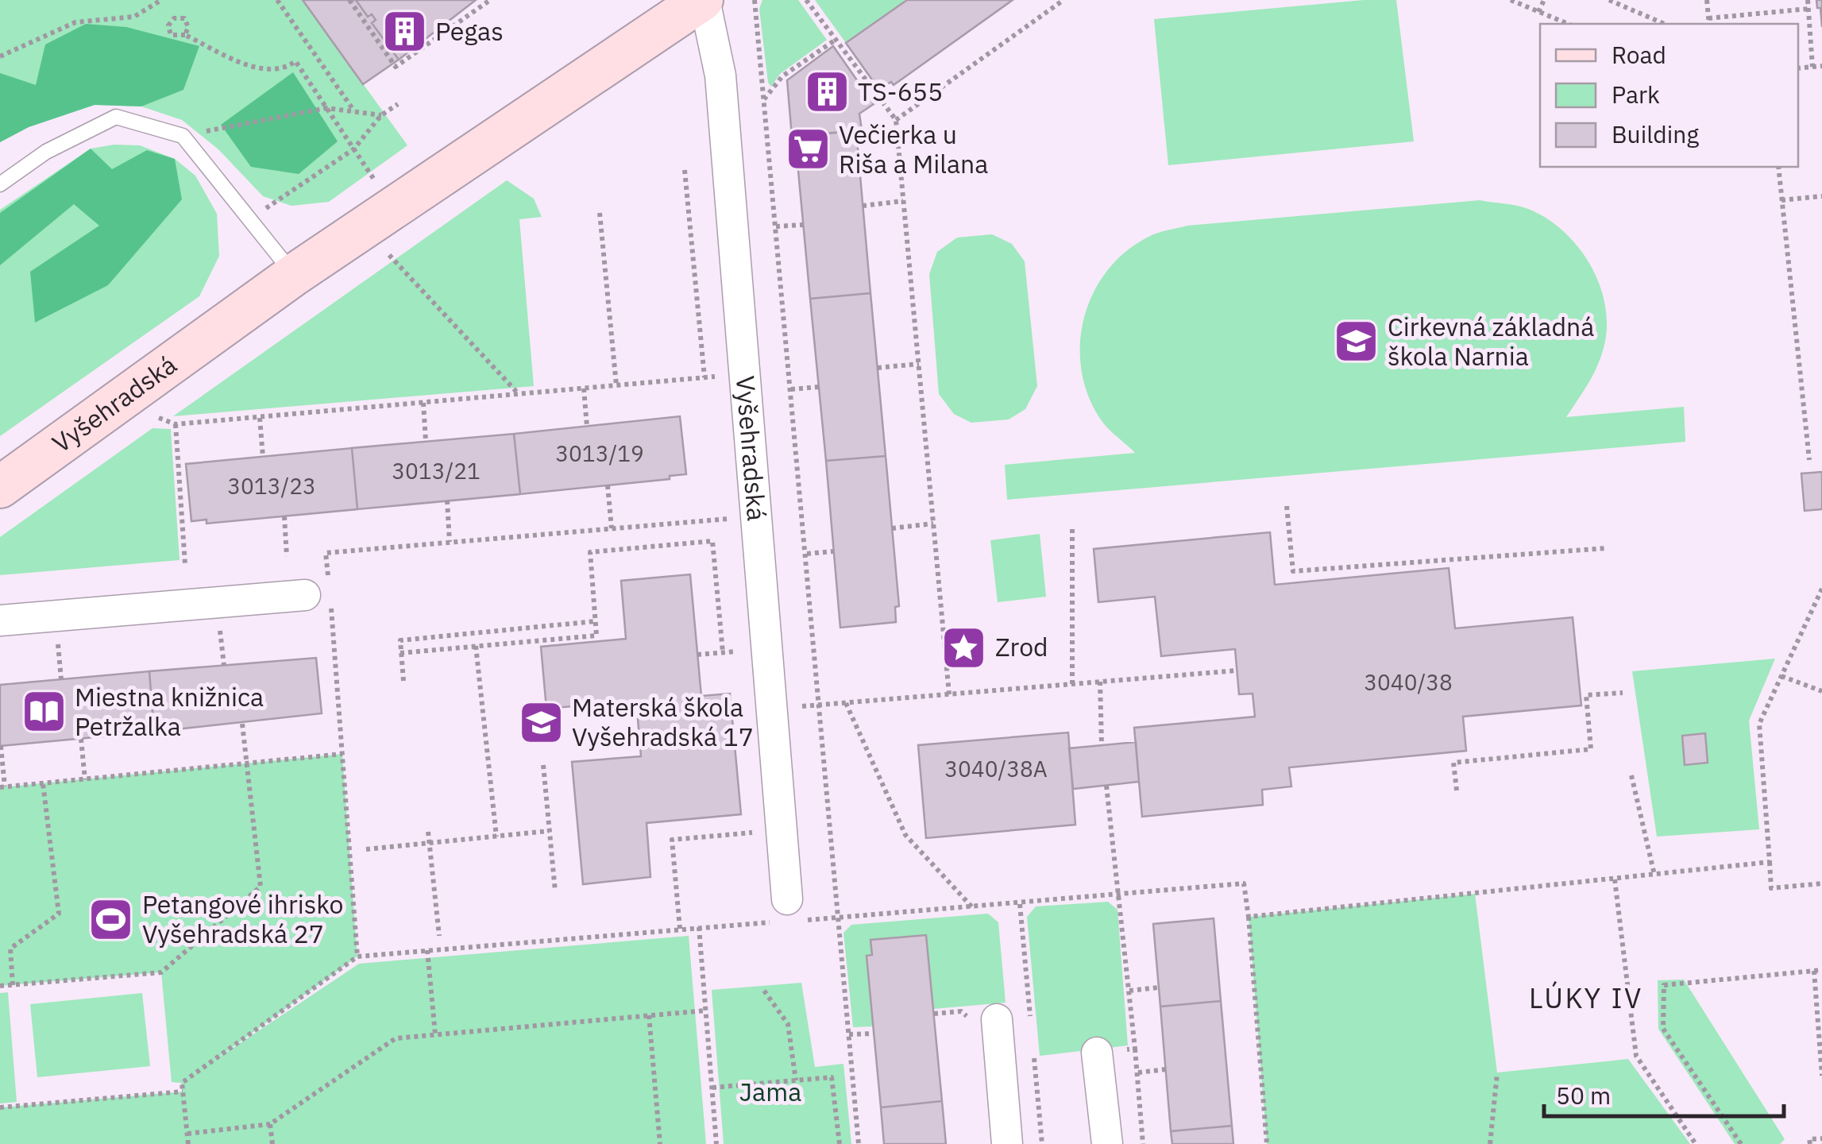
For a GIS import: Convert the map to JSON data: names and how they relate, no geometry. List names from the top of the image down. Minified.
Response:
{"streets":{"street":["Vyšehradská"]},"districts":["LÚKY IV"],"parks":["Jama"],"places":{"building":["Pegas","TS-655"],"supermarket":["Večierka u Riša a Milana"],"school or university":["Cirkevná základná škola Narnia","Materská škola Vyšehradská 17"],"place":["Zrod"],"library":["Miestna knižnica Petržalka"],"sports":["Petangové ihrisko Vyšehradská 27"]},"house_numbers":["3013/19","3013/21","3013/23","3040/38","3040/38A"],"legend":["Road","Park","Building"],"scale_bar":"50 m"}
